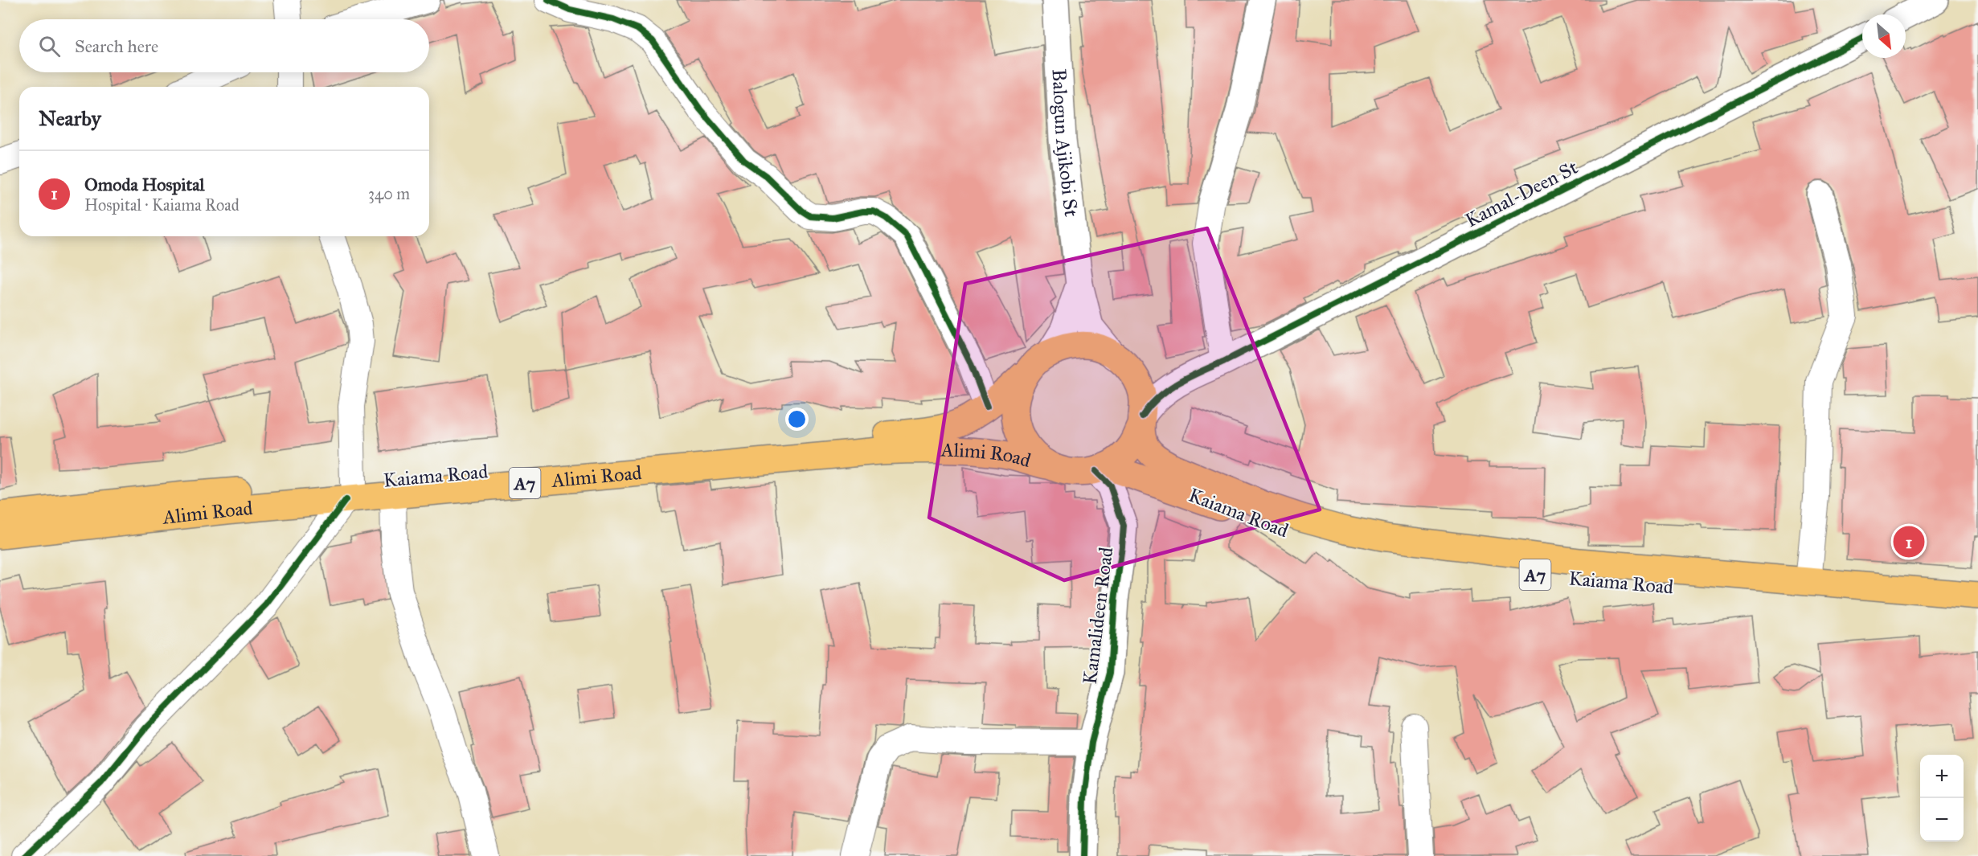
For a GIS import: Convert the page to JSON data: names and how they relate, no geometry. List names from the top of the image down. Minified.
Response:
{"streets":{"highway":["Alimi Road","Kaiama Road","A7"],"street":["Balogun Ajikobi St","Kamal-Deen St","Kamalideen Road"]},"crossings":[["Balogun Ajikobi St","Alimi Road"],["Balogun Ajikobi St","Kaiama Road"],["Balogun Ajikobi St","Kamalideen Road"],["Alimi Road","Kaiama Road"],["Alimi Road","Kamalideen Road"],["Kaiama Road","Kamalideen Road"]],"north":"bottom right","page":{"search":"Search here","heading":"Nearby","list":[{"mark":"1","name":"Omoda Hospital","note":"Hospital · Kaiama Road","value":"340 m"}],"pins":"1","map_buttons":["+","−"]}}
